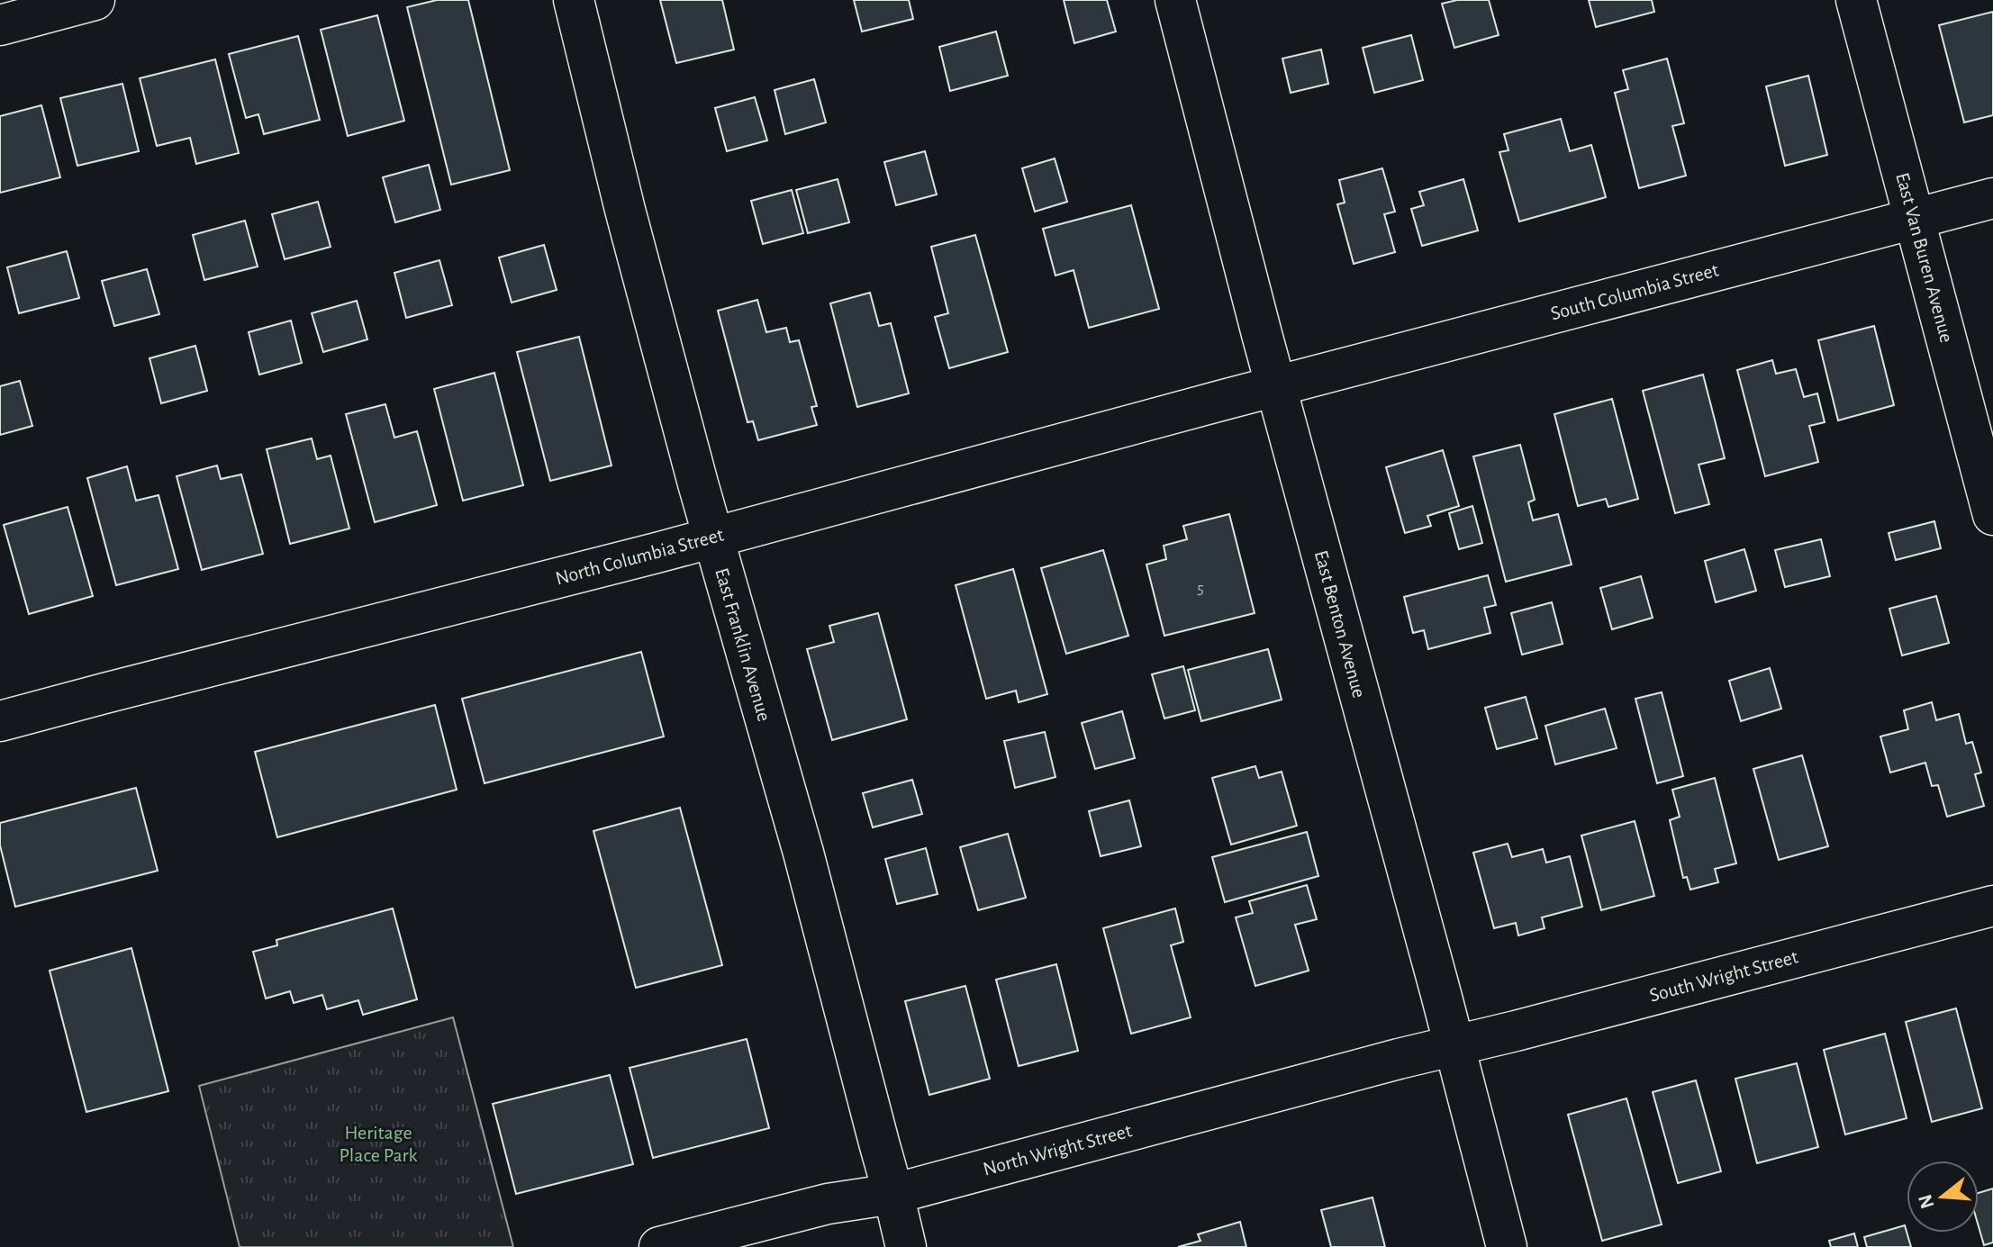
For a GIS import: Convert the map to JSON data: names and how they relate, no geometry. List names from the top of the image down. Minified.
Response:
{"streets":{"street":["East Van Buren Avenue","South Columbia Street","North Columbia Street","East Benton Avenue","East Franklin Avenue","South Wright Street","North Wright Street"]},"crossings":[["East Van Buren Avenue","South Columbia Street"],["South Columbia Street","North Columbia Street"],["South Columbia Street","East Benton Avenue"],["North Columbia Street","East Benton Avenue"],["North Columbia Street","East Franklin Avenue"],["East Benton Avenue","South Wright Street"],["East Benton Avenue","North Wright Street"],["East Franklin Avenue","North Wright Street"],["South Wright Street","North Wright Street"]],"parks":["Heritage Place Park"],"house_numbers":["5"],"north":"left"}
